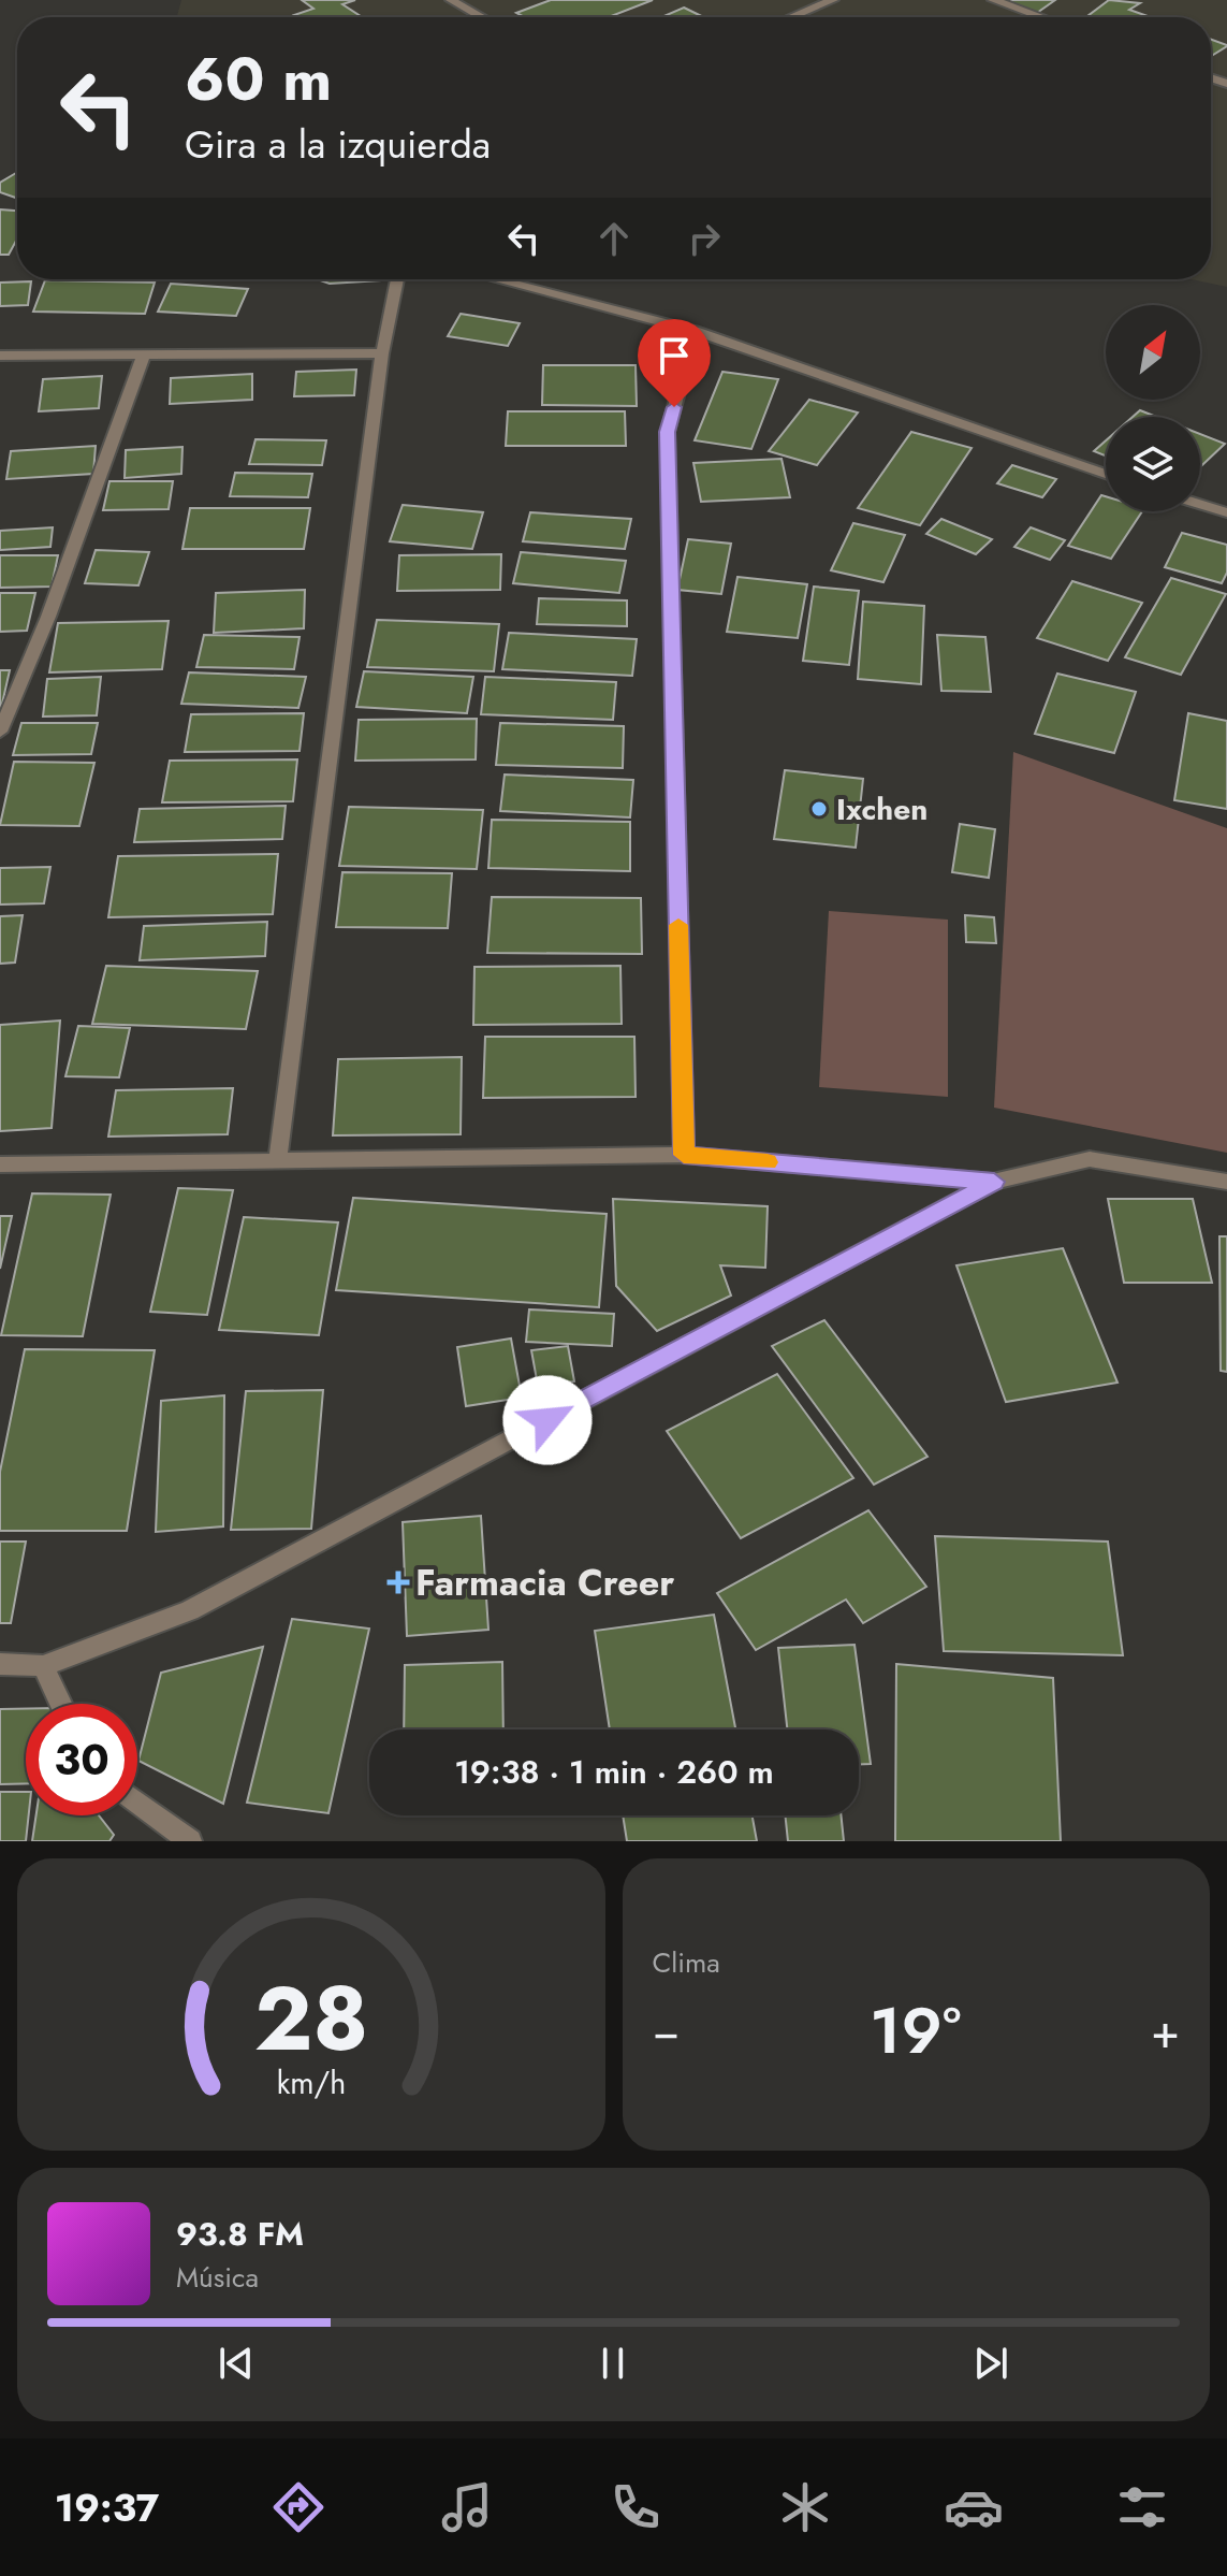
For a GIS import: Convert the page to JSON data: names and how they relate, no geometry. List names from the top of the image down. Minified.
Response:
{"places":{"other":["Ixchen"],"health":["Farmacia Creer"]},"north":"top right","page":{"turn":["60 m","Gira a la izquierda"],"limit":"30","trip":"19:38 · 1 min · 260 m","tile":"Clima","heat":["−","19°","+"],"song":["93.8 FM","Música"],"tabs":"19:37","gauge":["28","km/h"]}}
